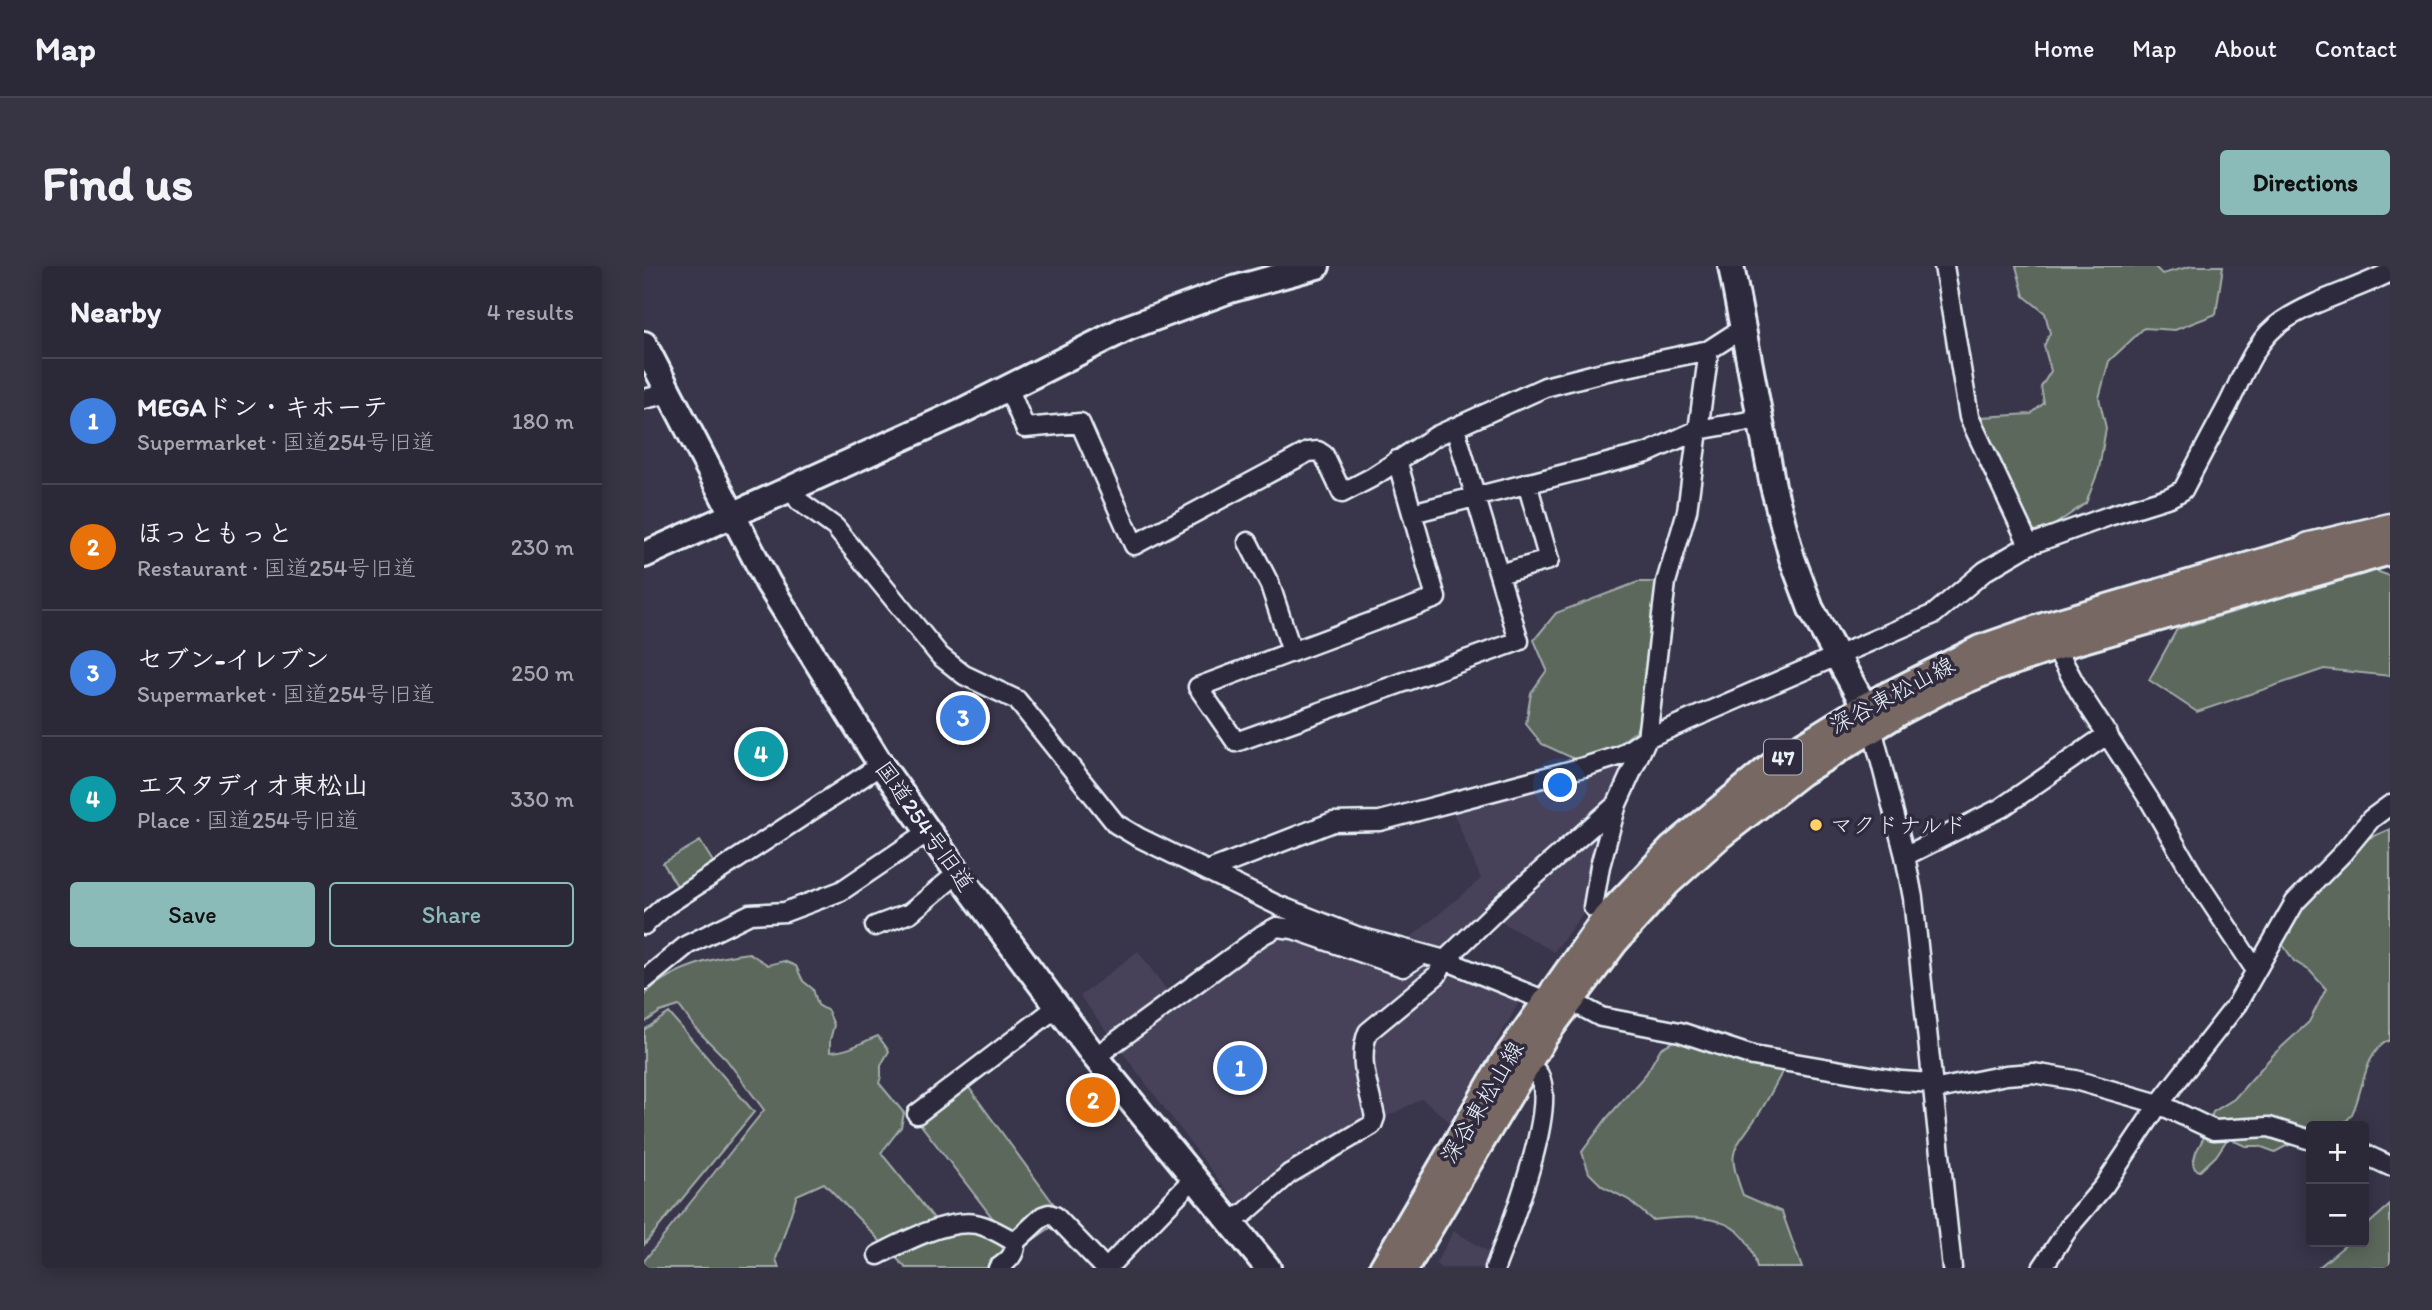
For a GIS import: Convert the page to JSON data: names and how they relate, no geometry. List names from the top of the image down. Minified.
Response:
{"streets":{"main road":["深谷東松山線","47"],"street":["国道254号旧道"]},"places":["マクドナルド"],"page":{"header":"Map","nav":["Home","Map","About","Contact"],"buttons":["Directions",["Save","Share"]],"title":"Find us","heading":["Nearby","4 results"],"list":[{"mark":"1","name":"MEGAドン・キホーテ","note":"Supermarket · 国道254号旧道","value":"180 m"},{"mark":"2","name":"ほっともっと","note":"Restaurant · 国道254号旧道","value":"230 m"},{"mark":"3","name":"セブン-イレブン","note":"Supermarket · 国道254号旧道","value":"250 m"},{"mark":"4","name":"エスタディオ東松山","note":"Place · 国道254号旧道","value":"330 m"}],"pins":["3","4","1","2"],"map_buttons":["+","−"]}}
